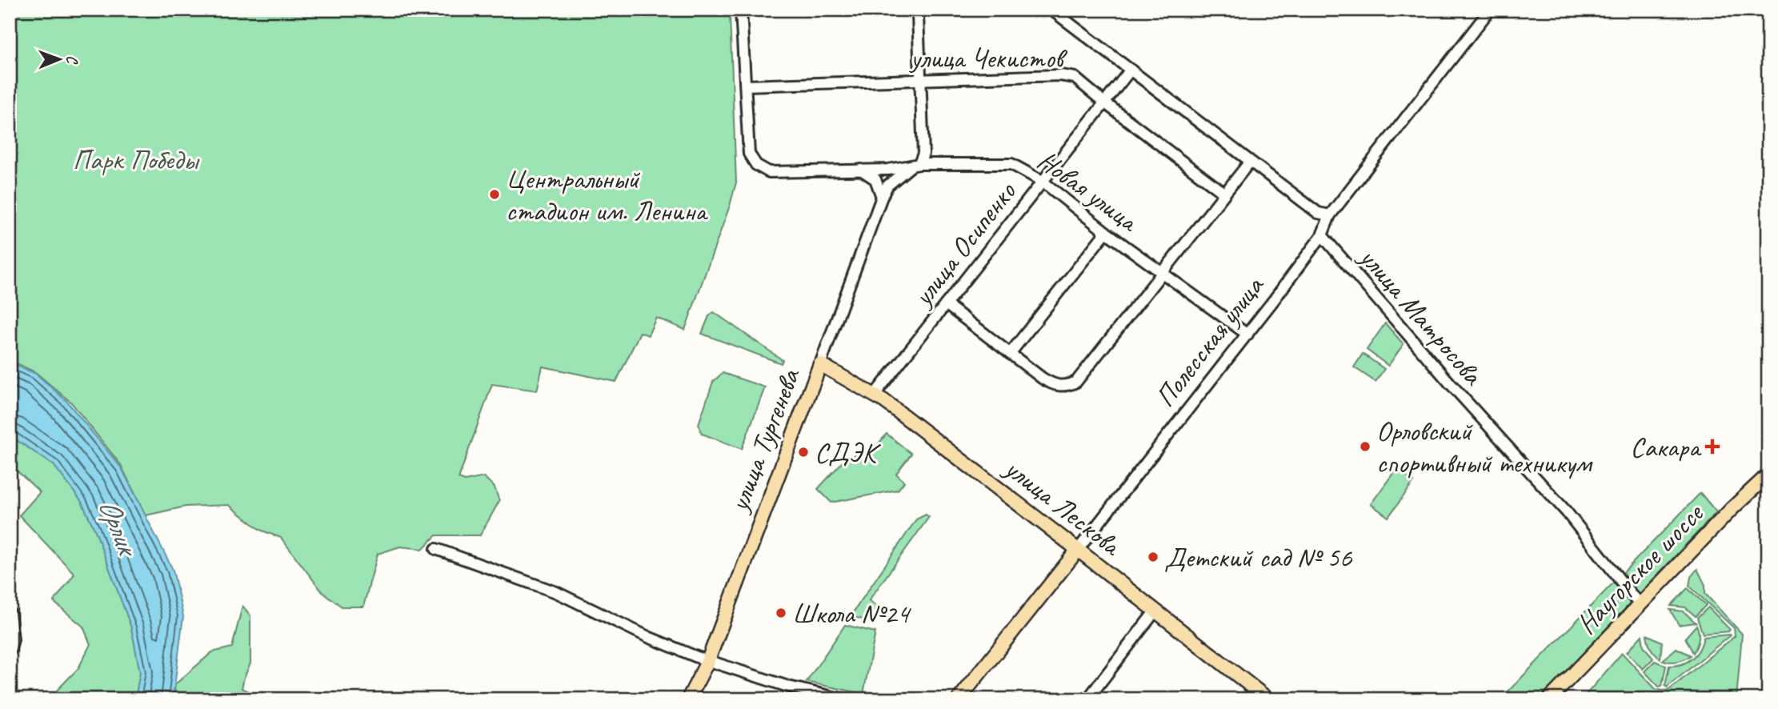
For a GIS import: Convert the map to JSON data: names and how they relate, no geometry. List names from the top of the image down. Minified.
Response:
{"streets":{"main road":["Полесская улица","улица Тургенева","улица Лескова","Наугорское шоссе"],"street":["улица Чекистов","Новая улица","улица Осипенко","улица Матросова"]},"crossings":[["улица Чекистов","Новая улица"],["улица Чекистов","улица Осипенко"],["Новая улица","улица Осипенко"],["Новая улица","Полесская улица"],["Новая улица","улица Тургенева"],["улица Осипенко","улица Лескова"],["улица Матросова","Полесская улица"],["улица Матросова","Наугорское шоссе"],["Полесская улица","улица Лескова"],["улица Тургенева","улица Лескова"]],"water":["Орлик"],"parks":["Парк Победы"],"places":{"other":["Центральный стадион им. Ленина","Орловский спортивный техникум","СДЭК","Детский сад № 56","Школа №24"],"health":["Сакара"]},"north":"right"}
